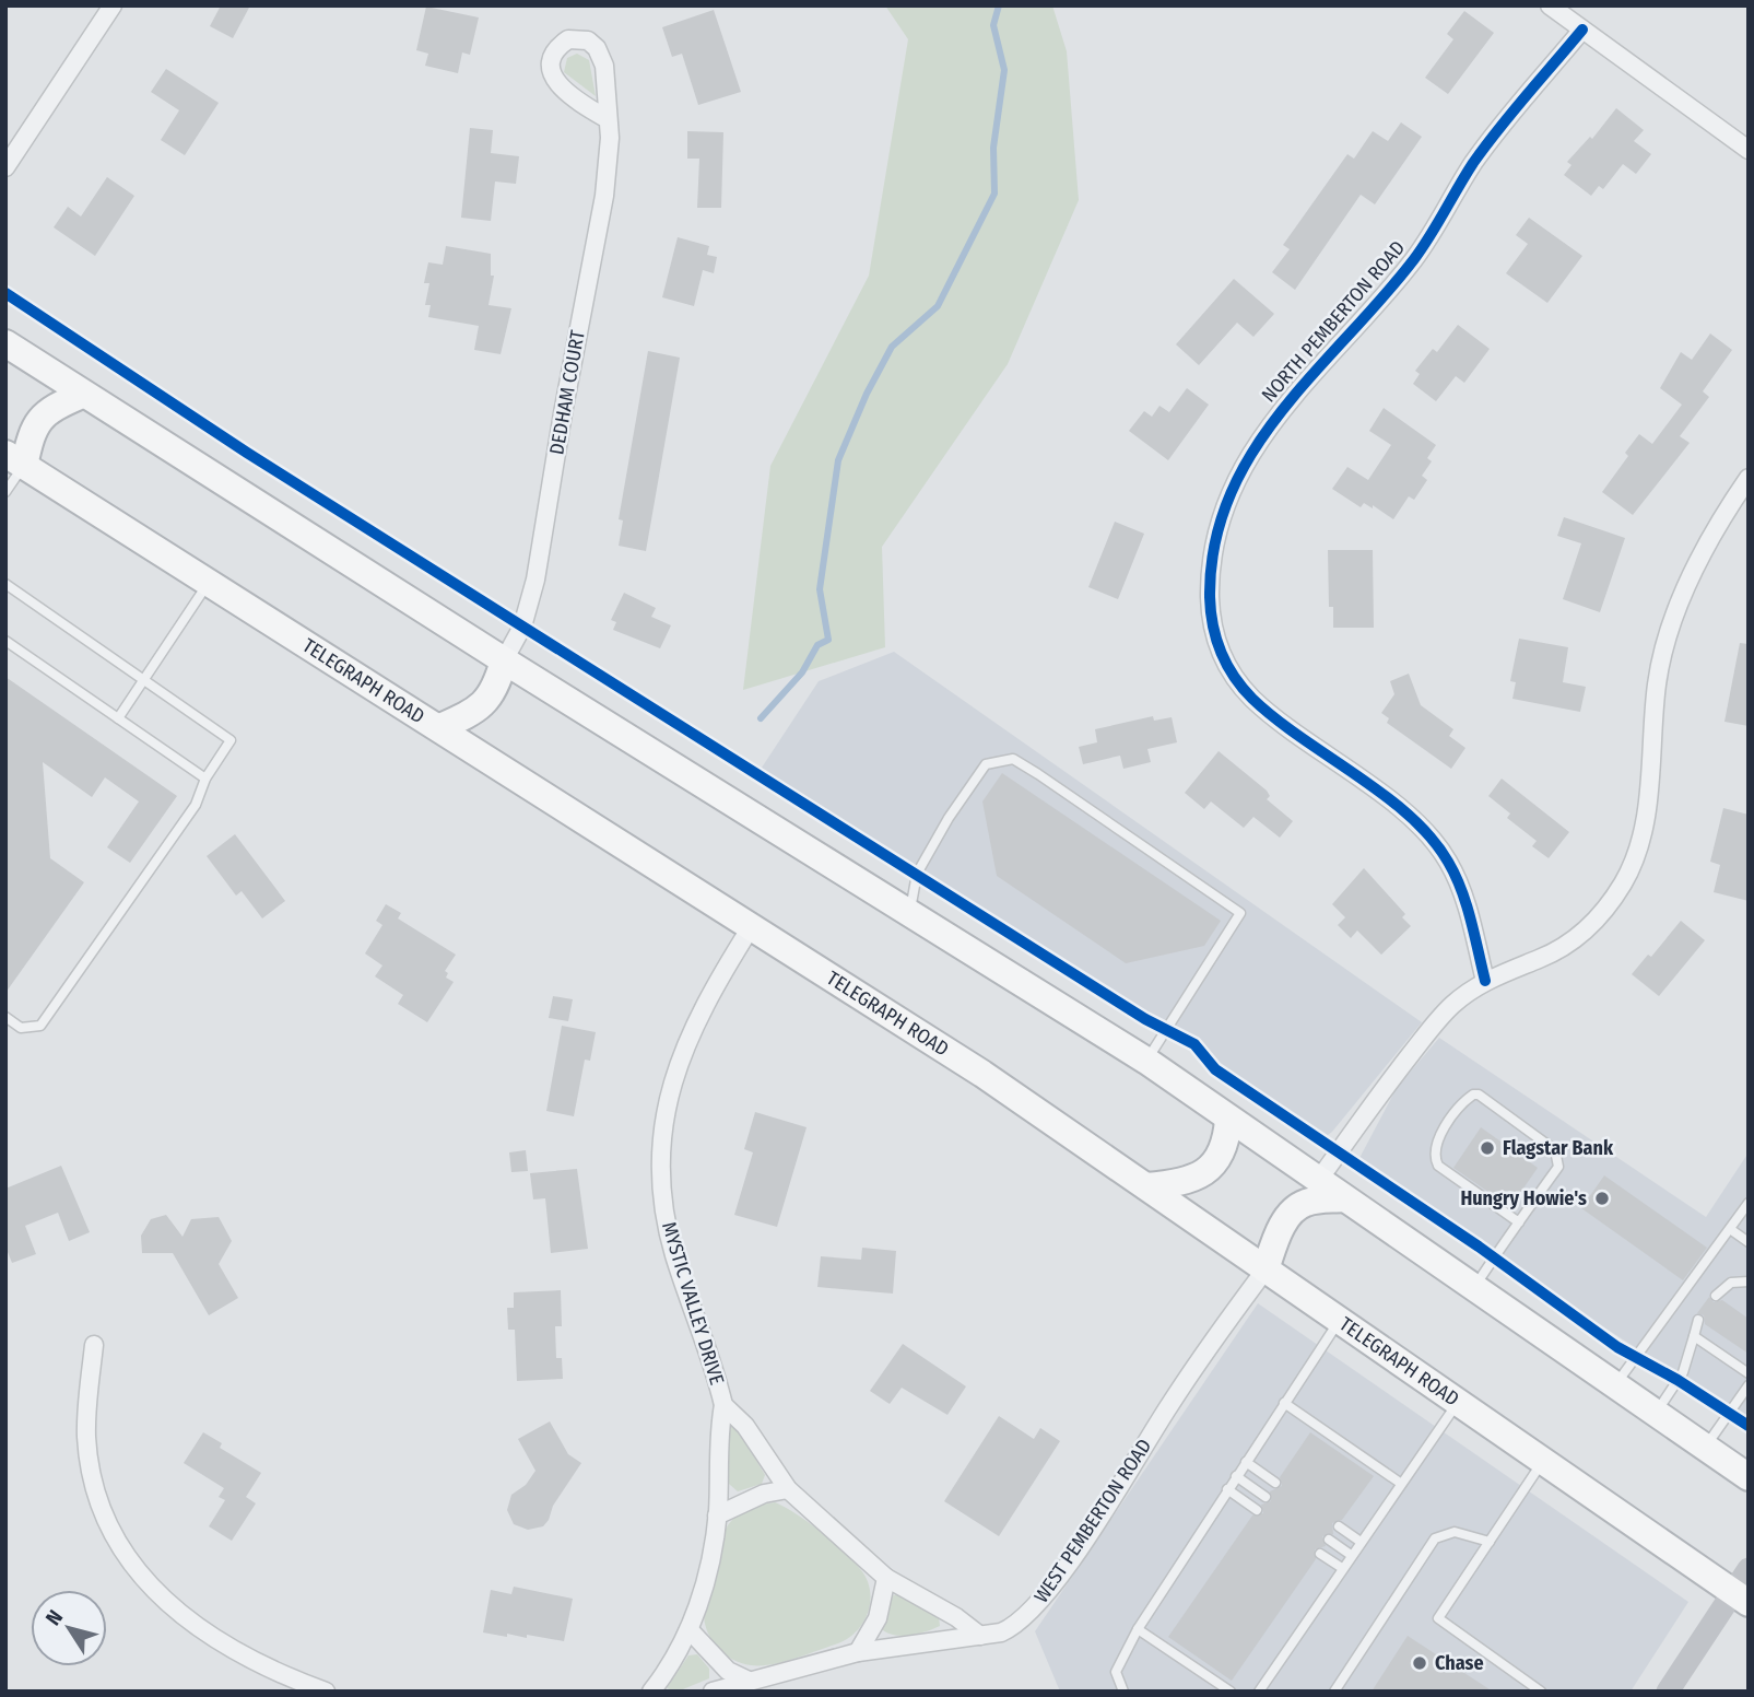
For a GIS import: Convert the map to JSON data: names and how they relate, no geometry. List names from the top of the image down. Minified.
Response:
{"streets":{"highway":["TELEGRAPH ROAD"],"street":["NORTH PEMBERTON ROAD","DEDHAM COURT","MYSTIC VALLEY DRIVE","WEST PEMBERTON ROAD"]},"crossings":[["TELEGRAPH ROAD","MYSTIC VALLEY DRIVE"],["TELEGRAPH ROAD","WEST PEMBERTON ROAD"],["MYSTIC VALLEY DRIVE","WEST PEMBERTON ROAD"]],"places":["Flagstar Bank","Hungry Howie's","Chase"],"north":"top left"}
